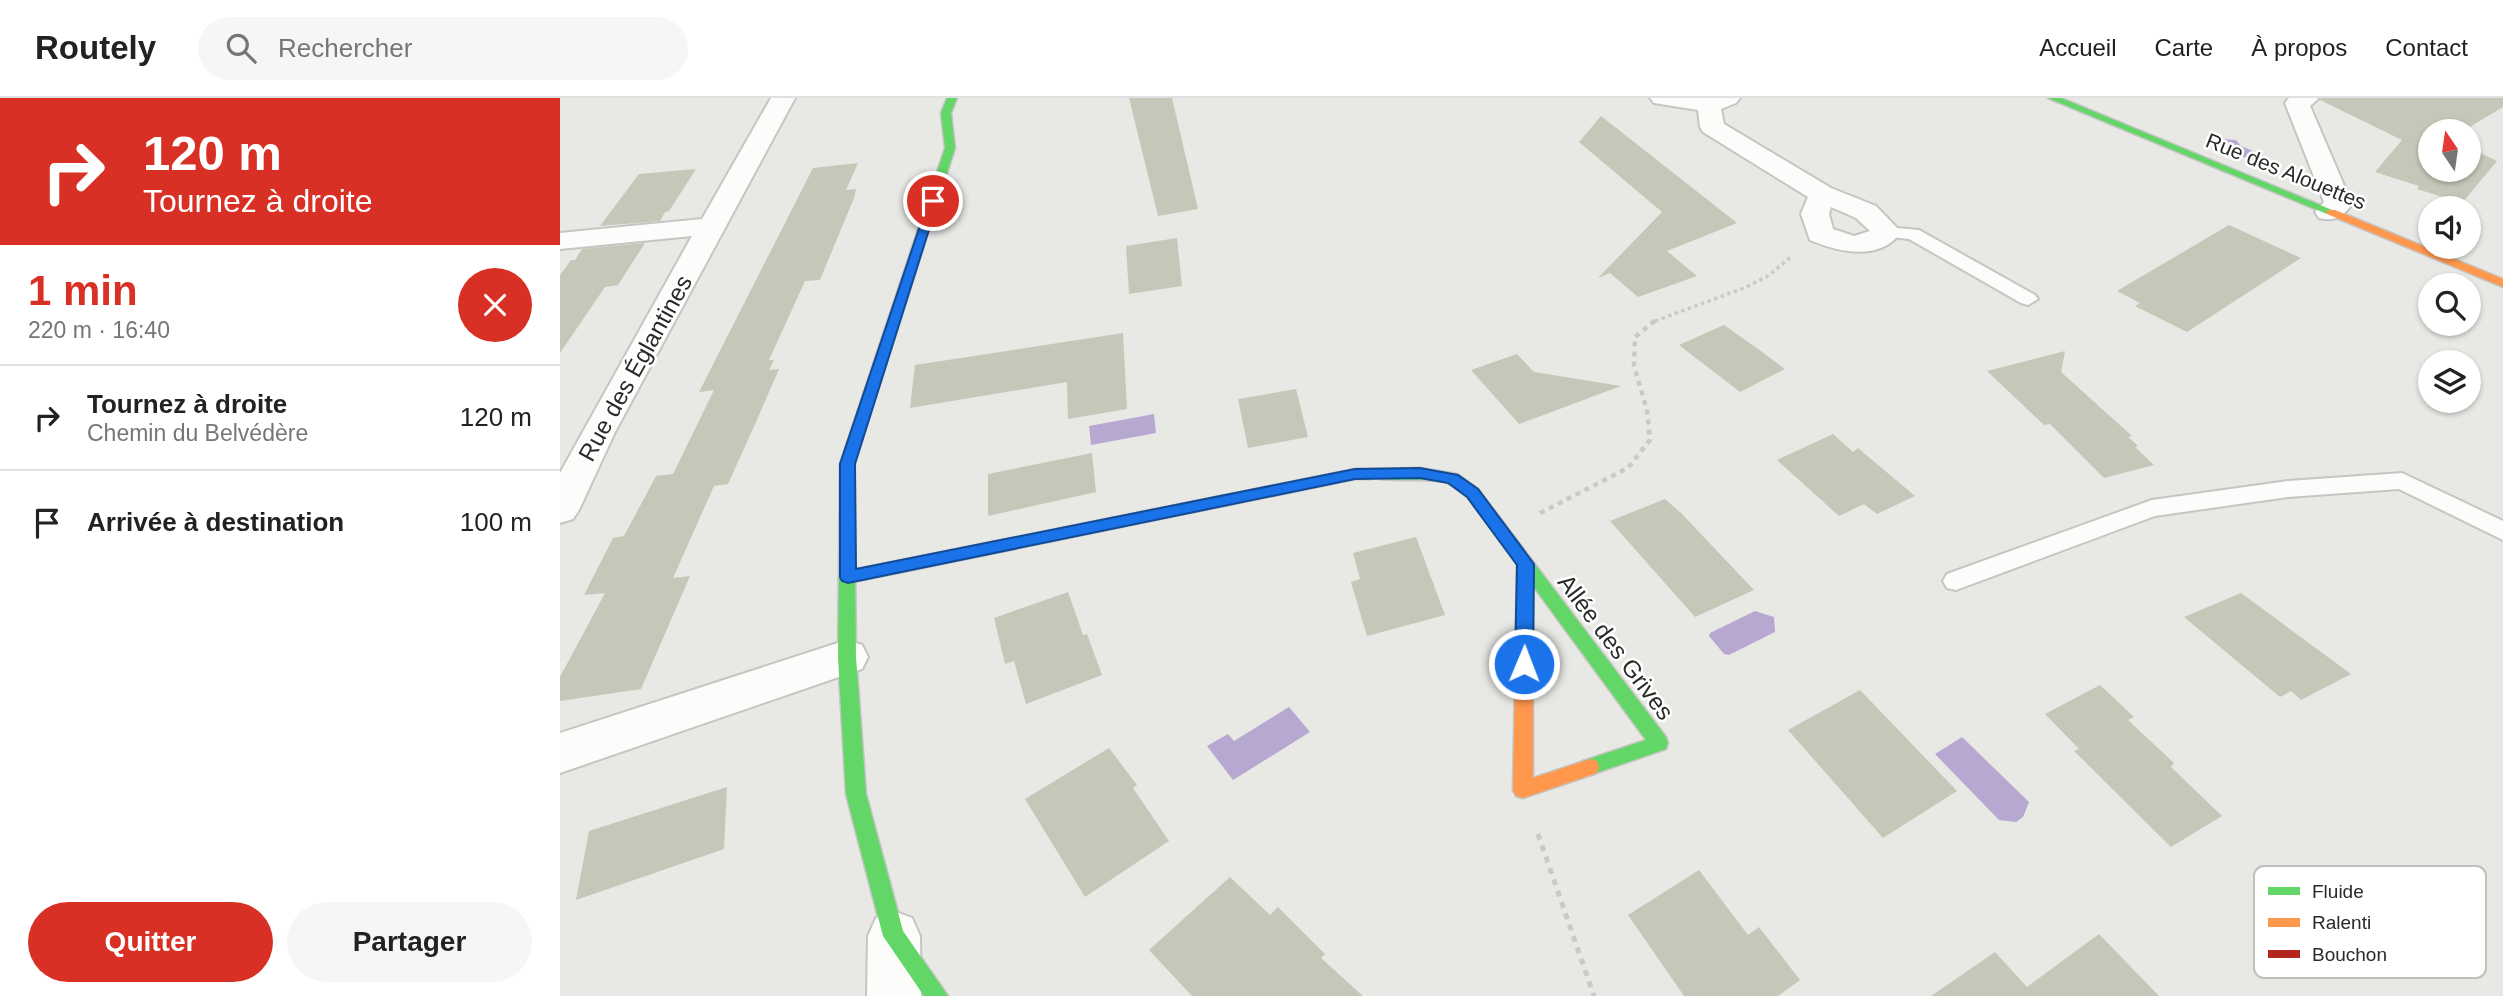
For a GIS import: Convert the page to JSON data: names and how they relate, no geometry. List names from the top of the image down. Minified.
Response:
{"streets":{"street":["Rue des Alouettes","Rue des Églantines","Allée des Grives"]},"legend":["Fluide","Ralenti","Bouchon"],"north":"top","page":{"header":"Routely","search":"Rechercher","nav":["Accueil","Carte","À propos","Contact"],"turn":["120 m","Tournez à droite"],"heading":["1 min","220 m · 16:40"],"list":[{"name":"Tournez à droite","note":"Chemin du Belvédère","value":"120 m"},{"name":"Arrivée à destination","value":"100 m"}],"buttons":["Quitter","Partager"]}}
